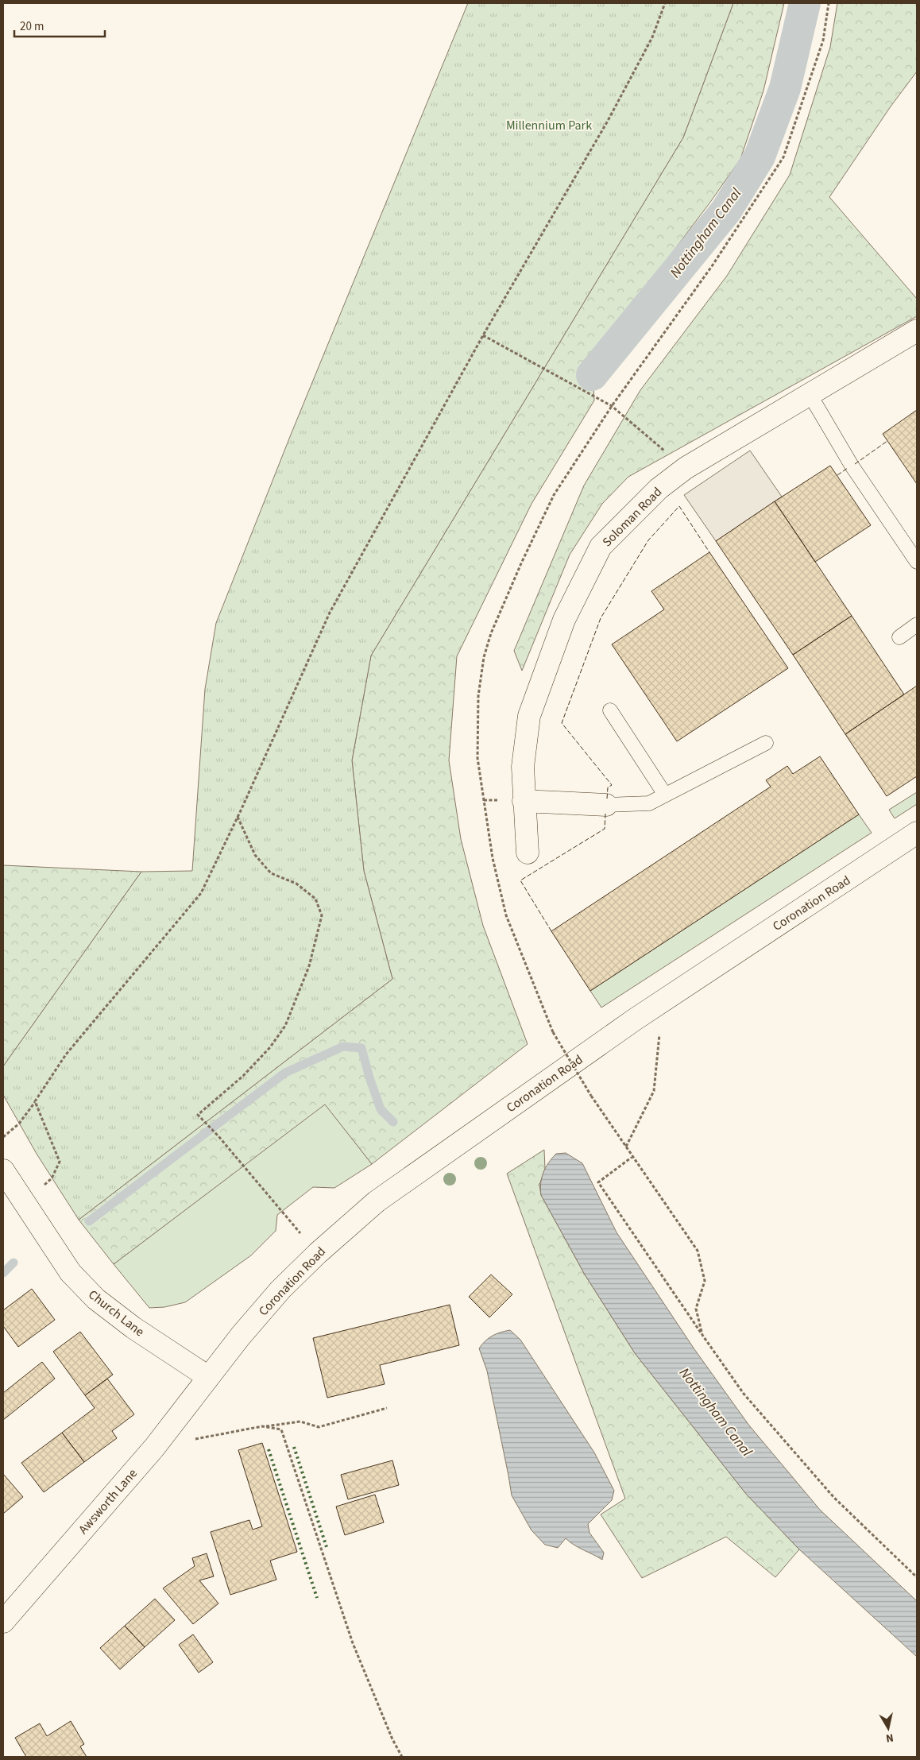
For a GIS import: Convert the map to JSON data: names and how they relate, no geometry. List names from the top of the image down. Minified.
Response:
{"streets":{"street":["Soloman Road","Coronation Road","Church Lane","Awsworth Lane"]},"crossings":[["Coronation Road","Church Lane"],["Coronation Road","Awsworth Lane"],["Church Lane","Awsworth Lane"]],"water":["Nottingham Canal"],"parks":["Millennium Park"],"scale_bar":"20 m","north":"bottom"}
